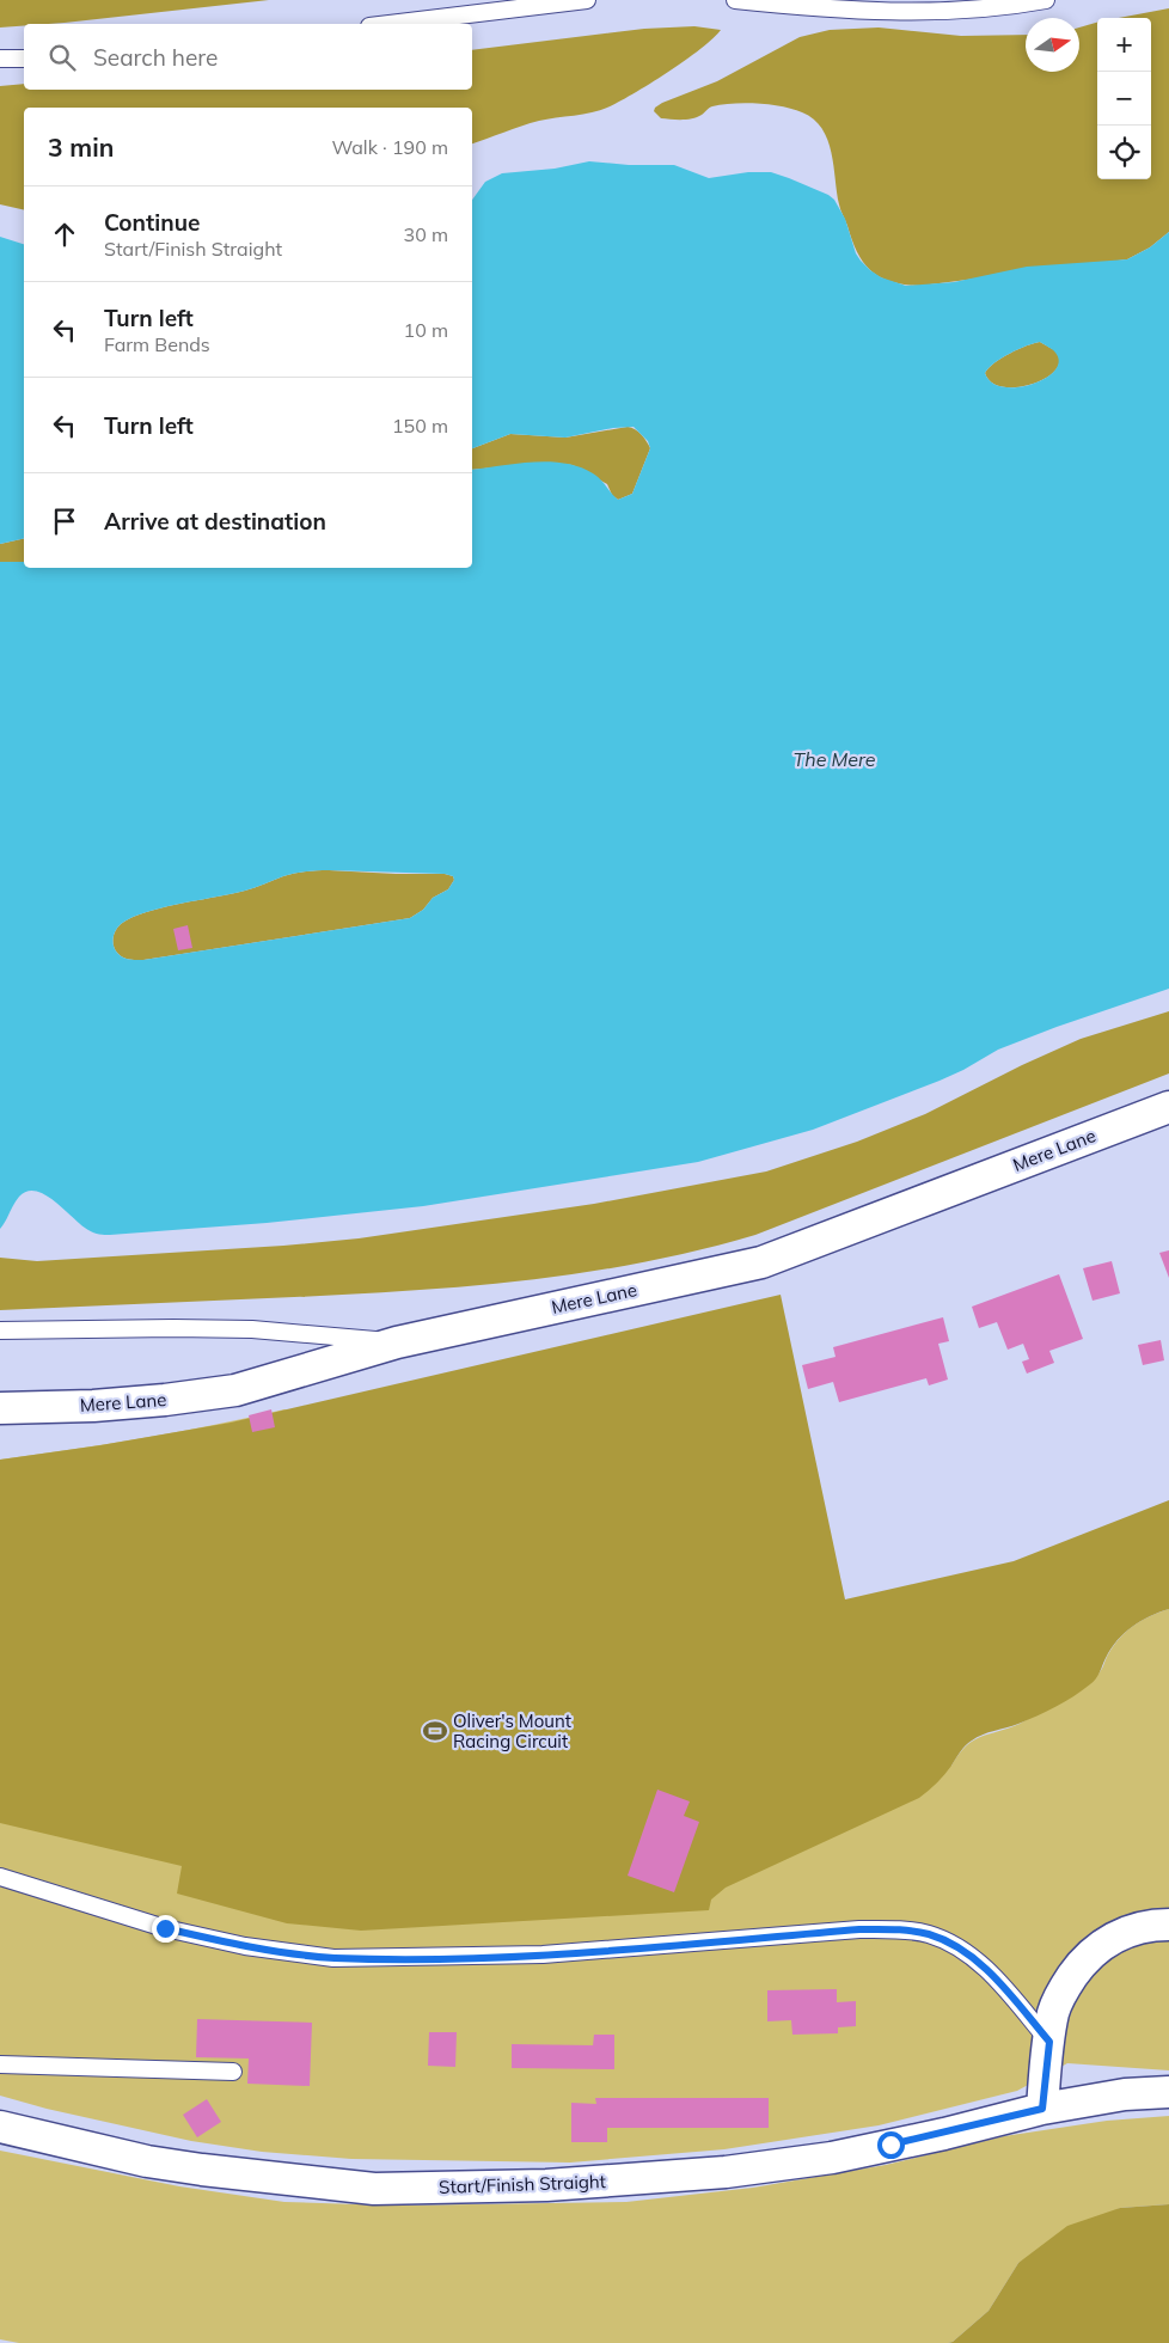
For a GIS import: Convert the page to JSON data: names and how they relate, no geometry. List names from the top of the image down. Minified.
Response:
{"streets":{"street":["Mere Lane","Start/Finish Straight"]},"water":["The Mere"],"places":{"sports":["Oliver's Mount Racing Circuit"]},"north":"right","page":{"map_buttons":["+","−"],"search":"Search here","heading":["3 min","Walk · 190 m"],"list":[["Continue","Start/Finish Straight","30 m"],["Turn left","Farm Bends","10 m"],["Turn left","150 m"],"Arrive at destination"]}}
